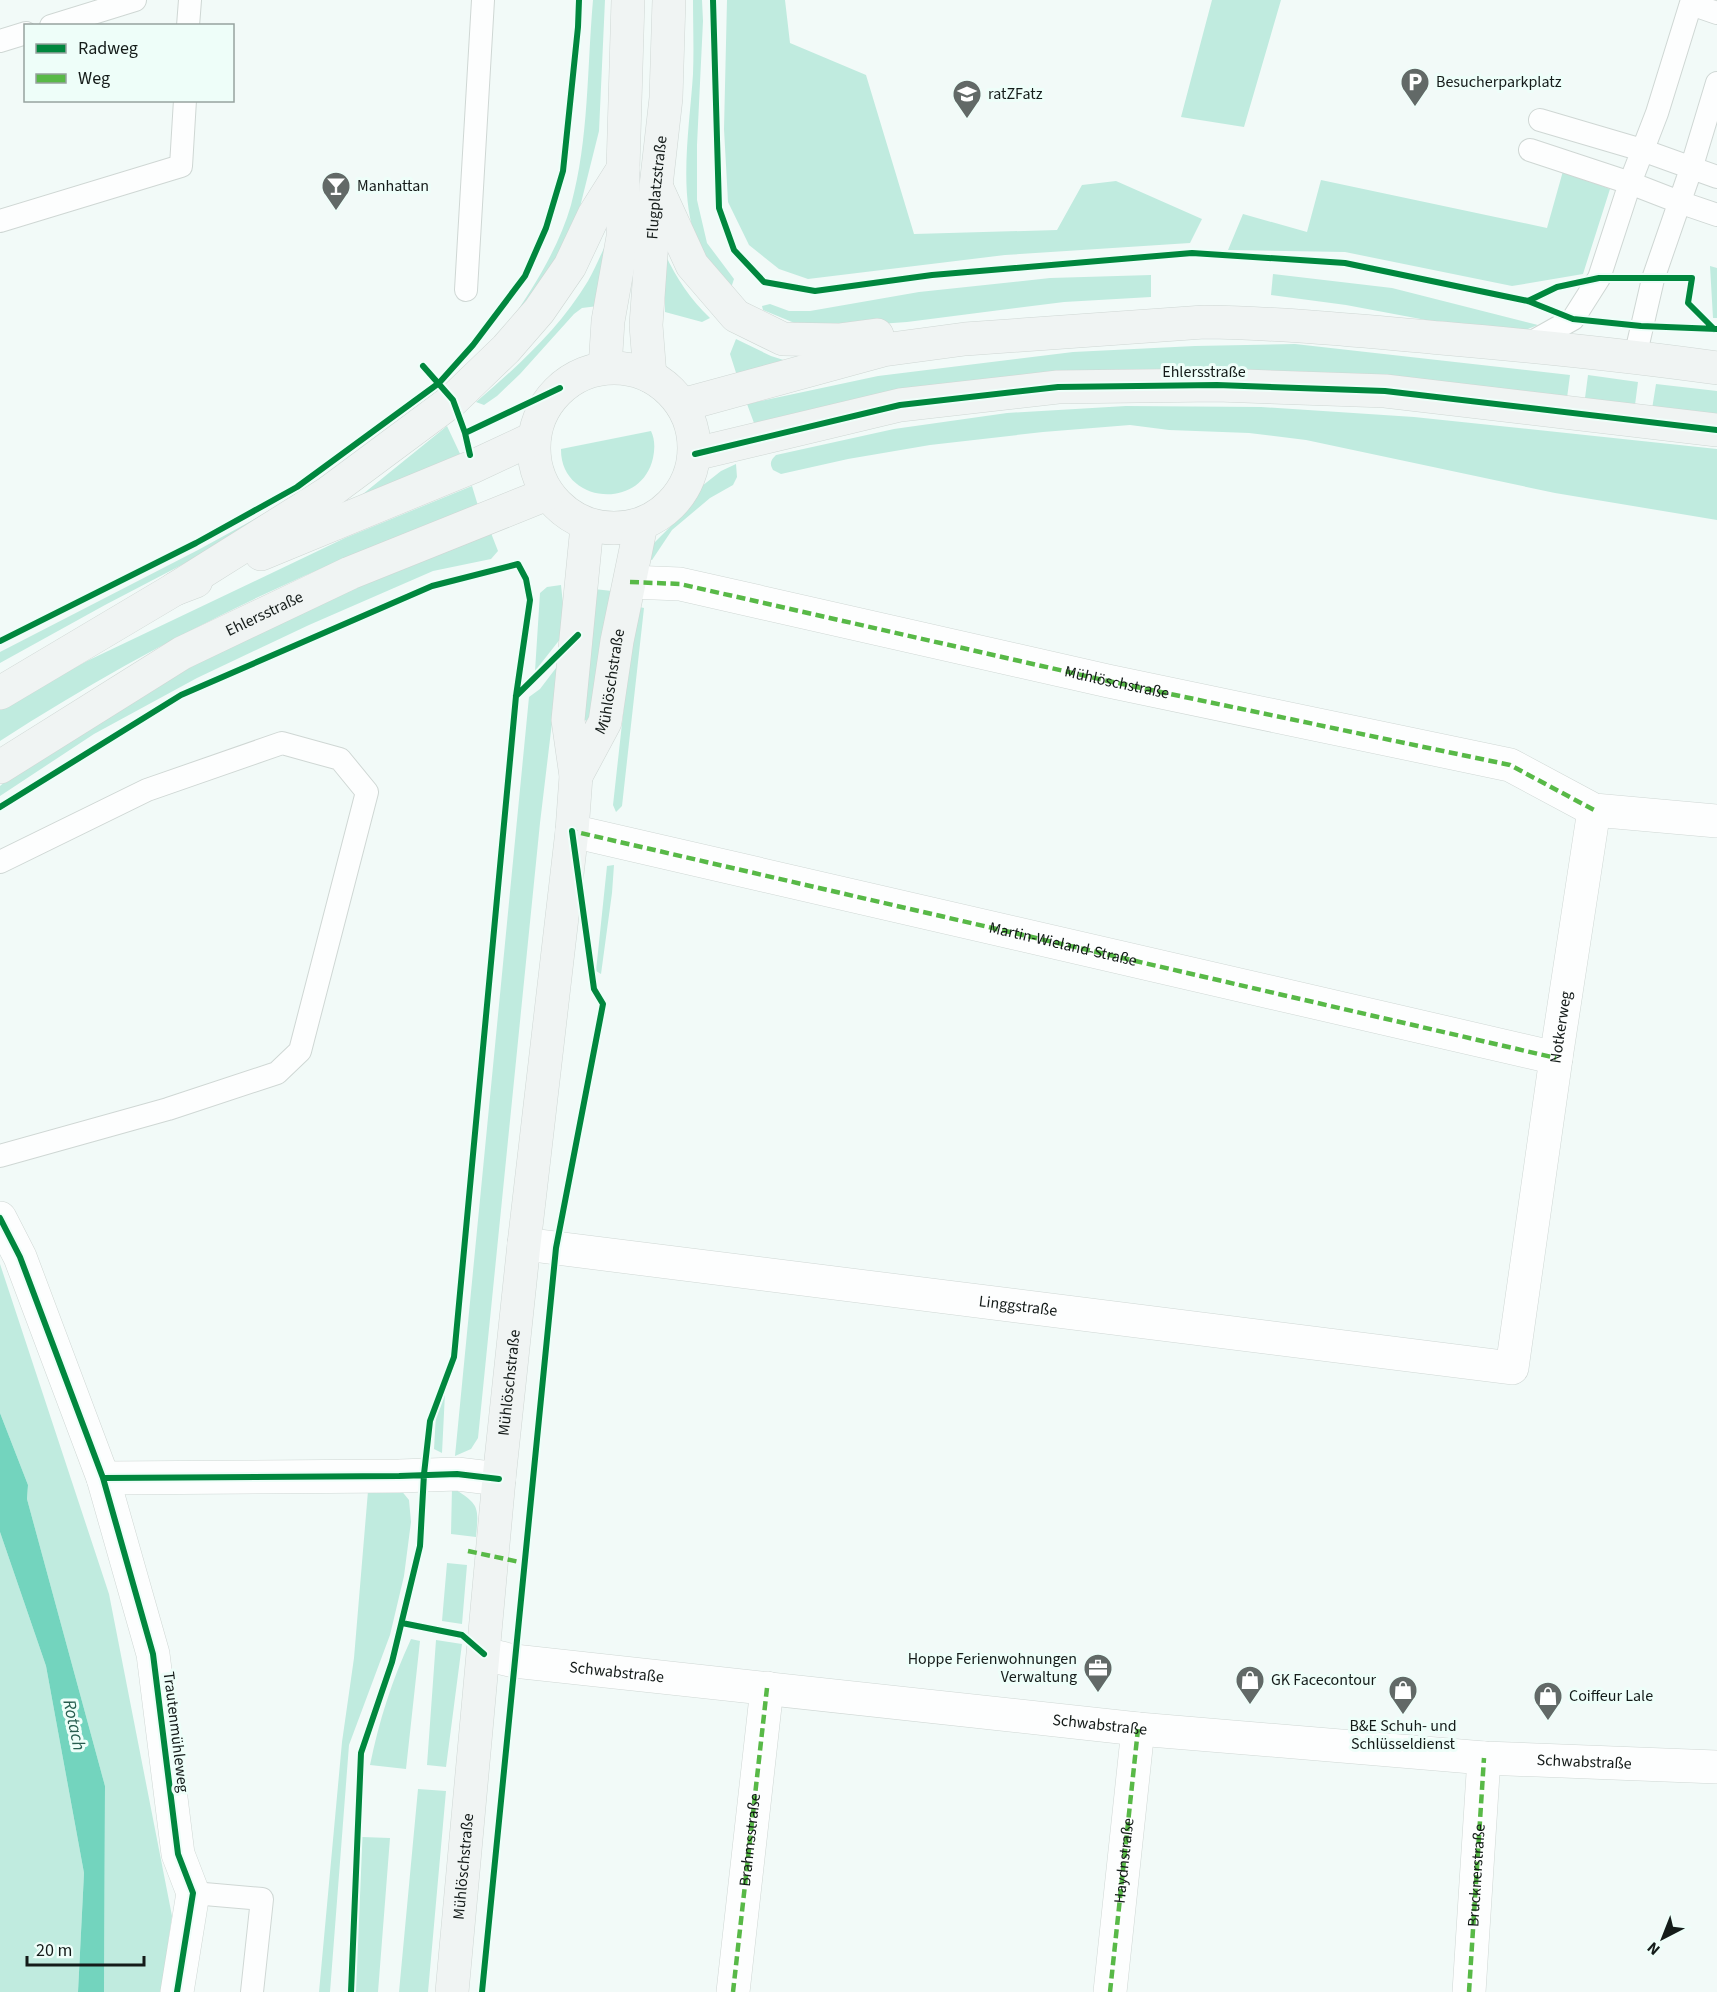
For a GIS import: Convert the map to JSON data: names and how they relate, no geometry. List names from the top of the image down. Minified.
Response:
{"streets":{"street":["Flugplatzstraße","Ehlersstraße","Mühlöschstraße","Martin-Wieland-Straße","Notkerweg","Linggstraße","Schwabstraße","Trautenmühleweg","Brahmsstraße","Haydnstraße","Brucknerstraße"]},"crossings":[["Flugplatzstraße","Ehlersstraße"],["Flugplatzstraße","Mühlöschstraße"],["Ehlersstraße","Mühlöschstraße"],["Mühlöschstraße","Martin-Wieland-Straße"],["Mühlöschstraße","Notkerweg"],["Mühlöschstraße","Linggstraße"],["Mühlöschstraße","Schwabstraße"],["Martin-Wieland-Straße","Notkerweg"],["Notkerweg","Linggstraße"],["Schwabstraße","Brahmsstraße"],["Schwabstraße","Haydnstraße"],["Schwabstraße","Brucknerstraße"]],"water":["Rotach"],"places":{"parking":["Besucherparkplatz"],"school or university":["ratZFatz"],"bar":["Manhattan"],"office":["Hoppe Ferienwohnungen Verwaltung"],"shop":["GK Facecontour","B&E Schuh- und Schlüsseldienst","Coiffeur Lale"]},"legend":["Radweg","Weg"],"scale_bar":"20 m","north":"bottom left"}
